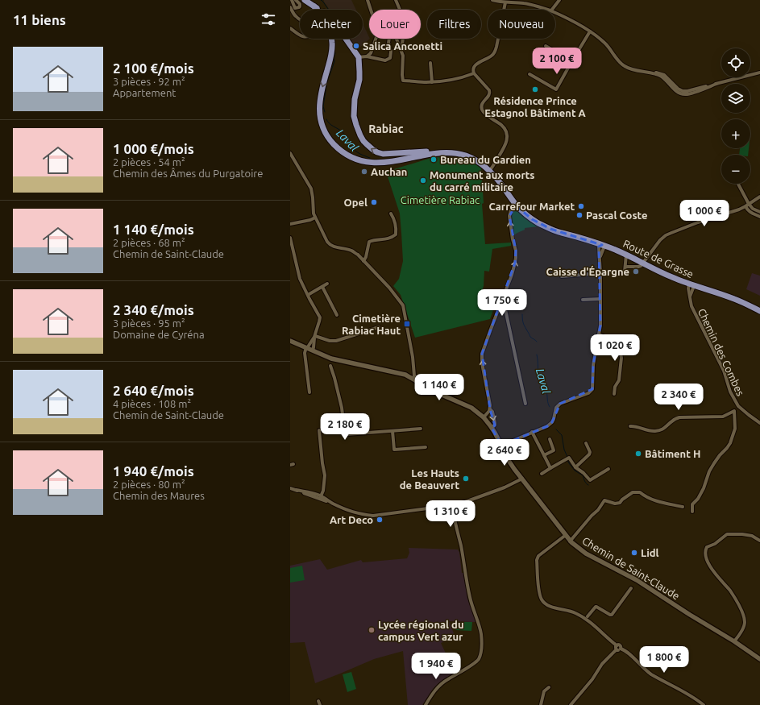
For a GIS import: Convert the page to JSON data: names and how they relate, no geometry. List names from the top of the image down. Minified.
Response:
{"streets":{"main road":["Route de Grasse"],"street":["Chemin des Combes","Chemin de Saint-Claude"]},"crossings":[["Route de Grasse","Chemin des Combes"]],"districts":["Rabiac"],"water":["Laval"],"parks":["Cimetière Rabiac"],"places":{"other":["Salica Anconetti","Résidence Prince Estagnol Bâtiment A","Bureau du Gardien","Auchan","Monument aux morts du carré militaire","Opel","Carrefour Market","Pascal Coste","Caisse d'Épargne","Bâtiment H","Les Hauts de Beauvert","Art Deco","Lidl","Lycée régional du campus Vert azur"],"transit":["Cimetière Rabiac Haut"]},"page":{"heading":"11 biens","chip":["Acheter","Louer","Filtres","Nouveau"],"list":[{"name":"2 100 €/mois","note":"3 pièces · 92 m² · Appartement"},{"name":"1 000 €/mois","note":"2 pièces · 54 m² · Chemin des Âmes du Purgatoire"},{"name":"1 140 €/mois","note":"2 pièces · 68 m² · Chemin de Saint-Claude"},{"name":"2 340 €/mois","note":"3 pièces · 95 m² · Domaine de Cyréna"},{"name":"2 640 €/mois","note":"4 pièces · 108 m² · Chemin de Saint-Claude"},{"name":"1 940 €/mois","note":"2 pièces · 80 m² · Chemin des Maures"}],"price":["2 100 €","1 000 €","1 750 €","1 020 €","1 140 €","2 340 €","2 180 €","2 640 €","1 310 €","1 800 €","1 940 €"],"map_buttons":["+","−"]}}
